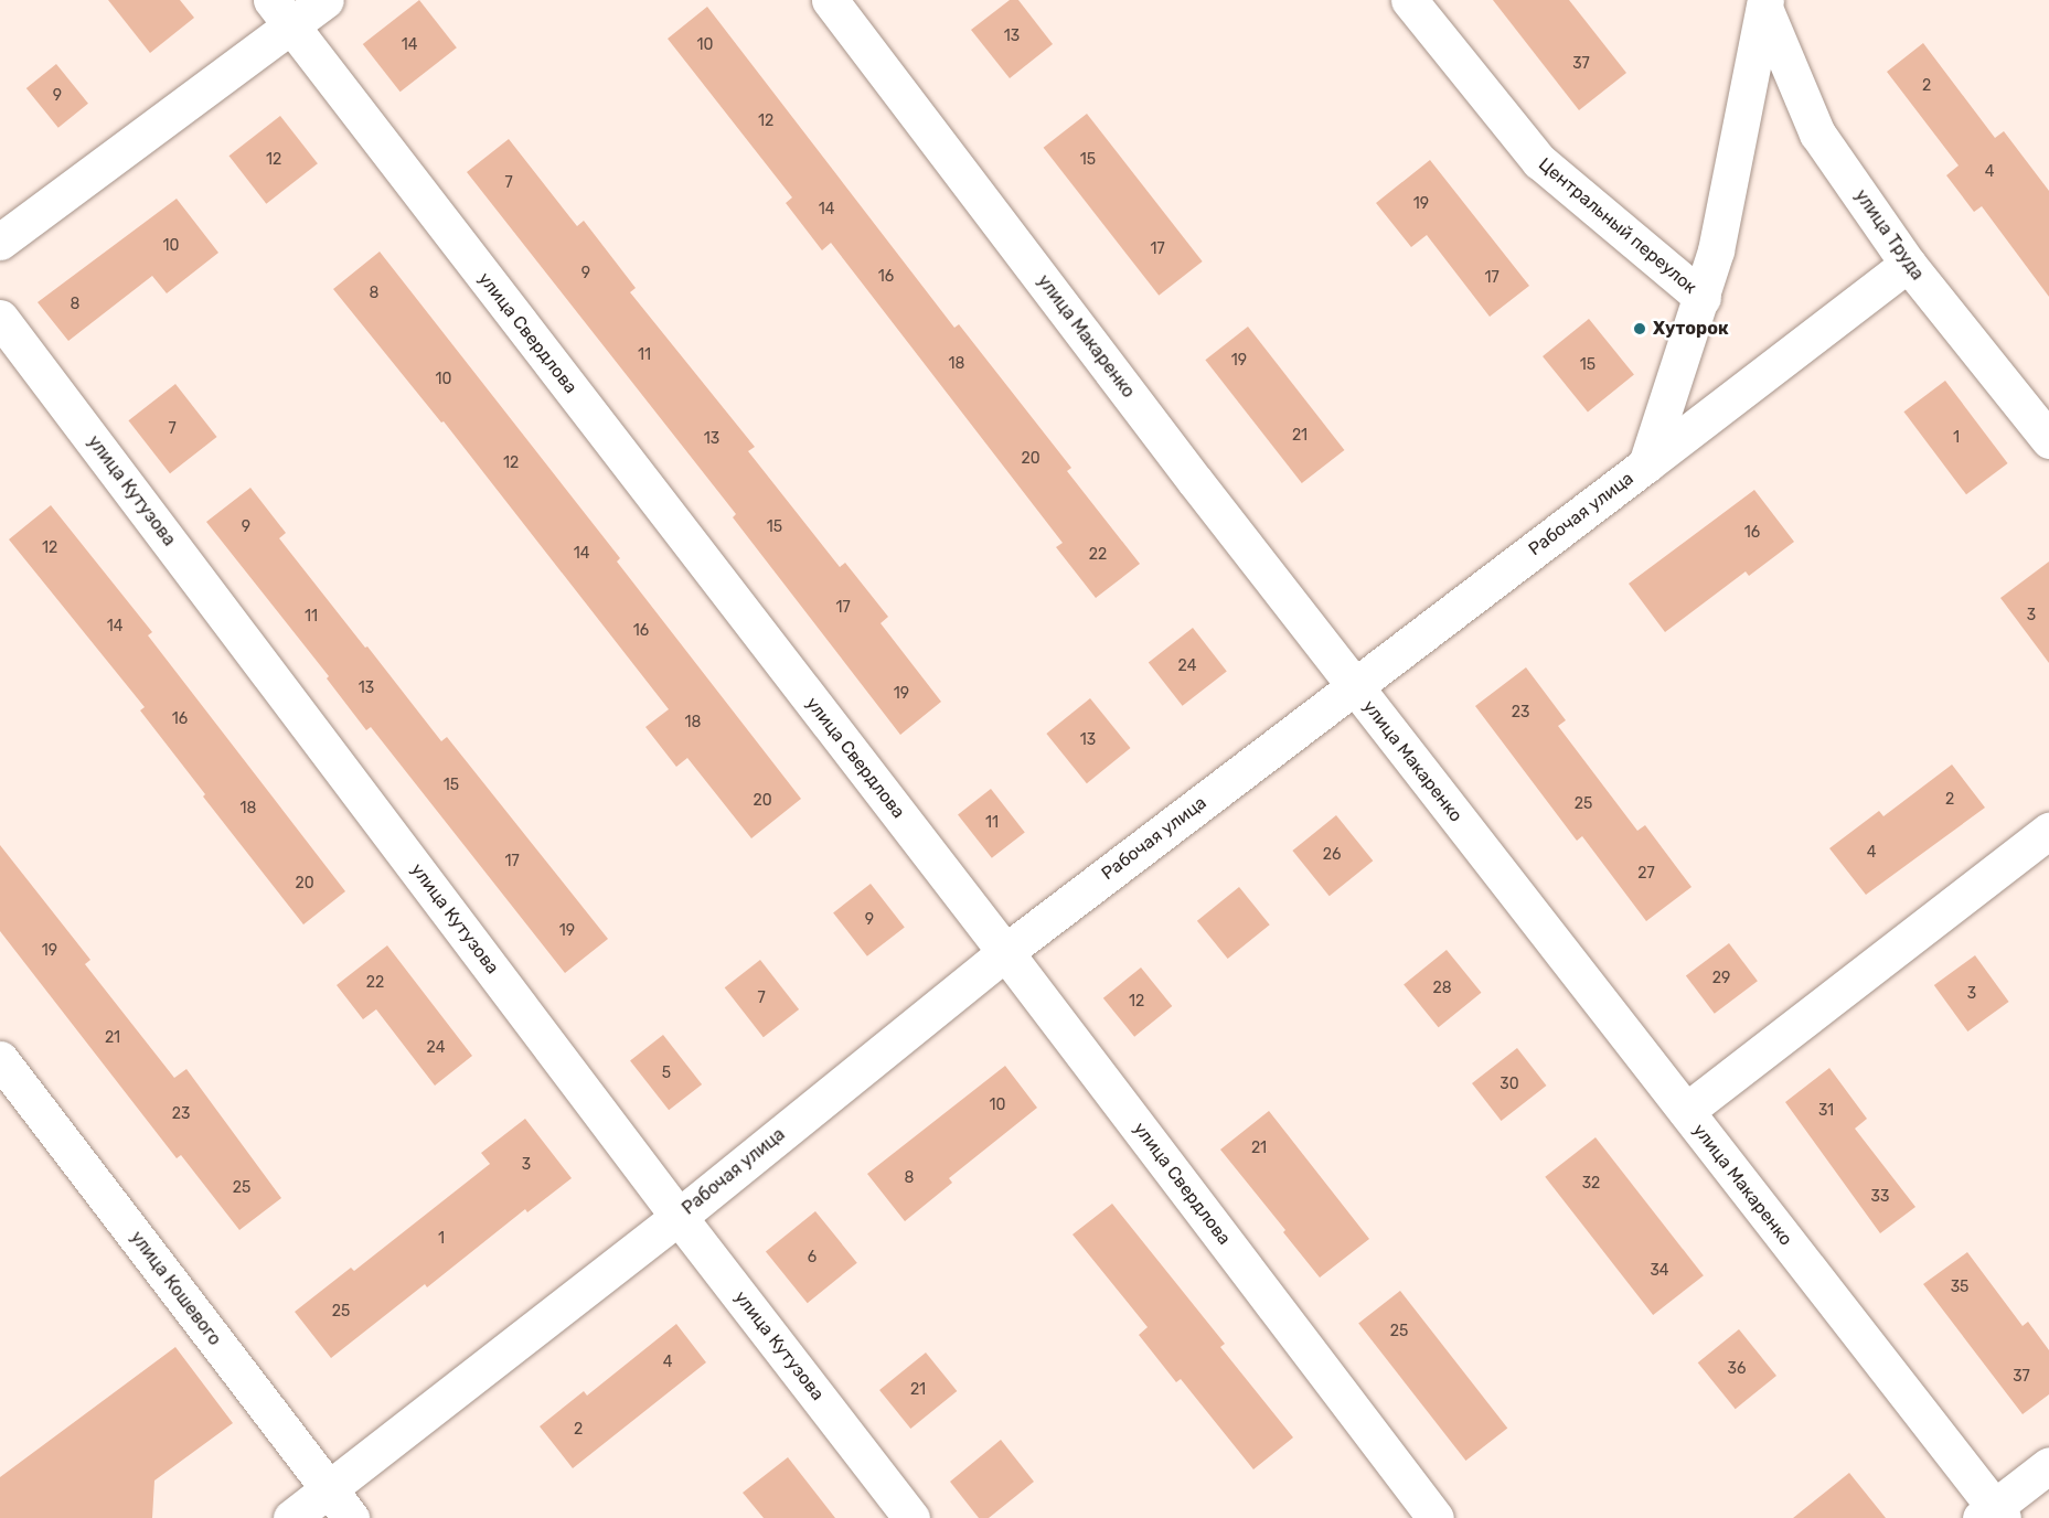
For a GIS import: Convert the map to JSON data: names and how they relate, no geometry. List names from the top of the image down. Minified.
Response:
{"streets":{"street":["Центральный переулок","улица Труда","улица Свердлова","улица Макаренко","улица Кутузова","Рабочая улица","улица Кошевого"]},"crossings":[["Центральный переулок","Рабочая улица"],["улица Труда","Рабочая улица"],["улица Свердлова","Рабочая улица"],["улица Макаренко","Рабочая улица"],["улица Кутузова","Рабочая улица"],["Рабочая улица","улица Кошевого"]],"places":["Хуторок"],"house_numbers":["13","14","10","37","2","9","12","12","15","4","7","19","14","10","17","9","16","17","8","8","11","19","18","15","10","7","21","1","13","20","12","9","15","16","12","14","22","17","3","11","14","16","24","13","19","23","16","18","13","15","2","20","25","18","11","4","26","17","27","20","9","19","19","29","22","28","3","7","12","21","24","5","30","10","31","23","21","3","8","32","25","33","1","6","34","35","25","25","4","36","37","21","2"]}
